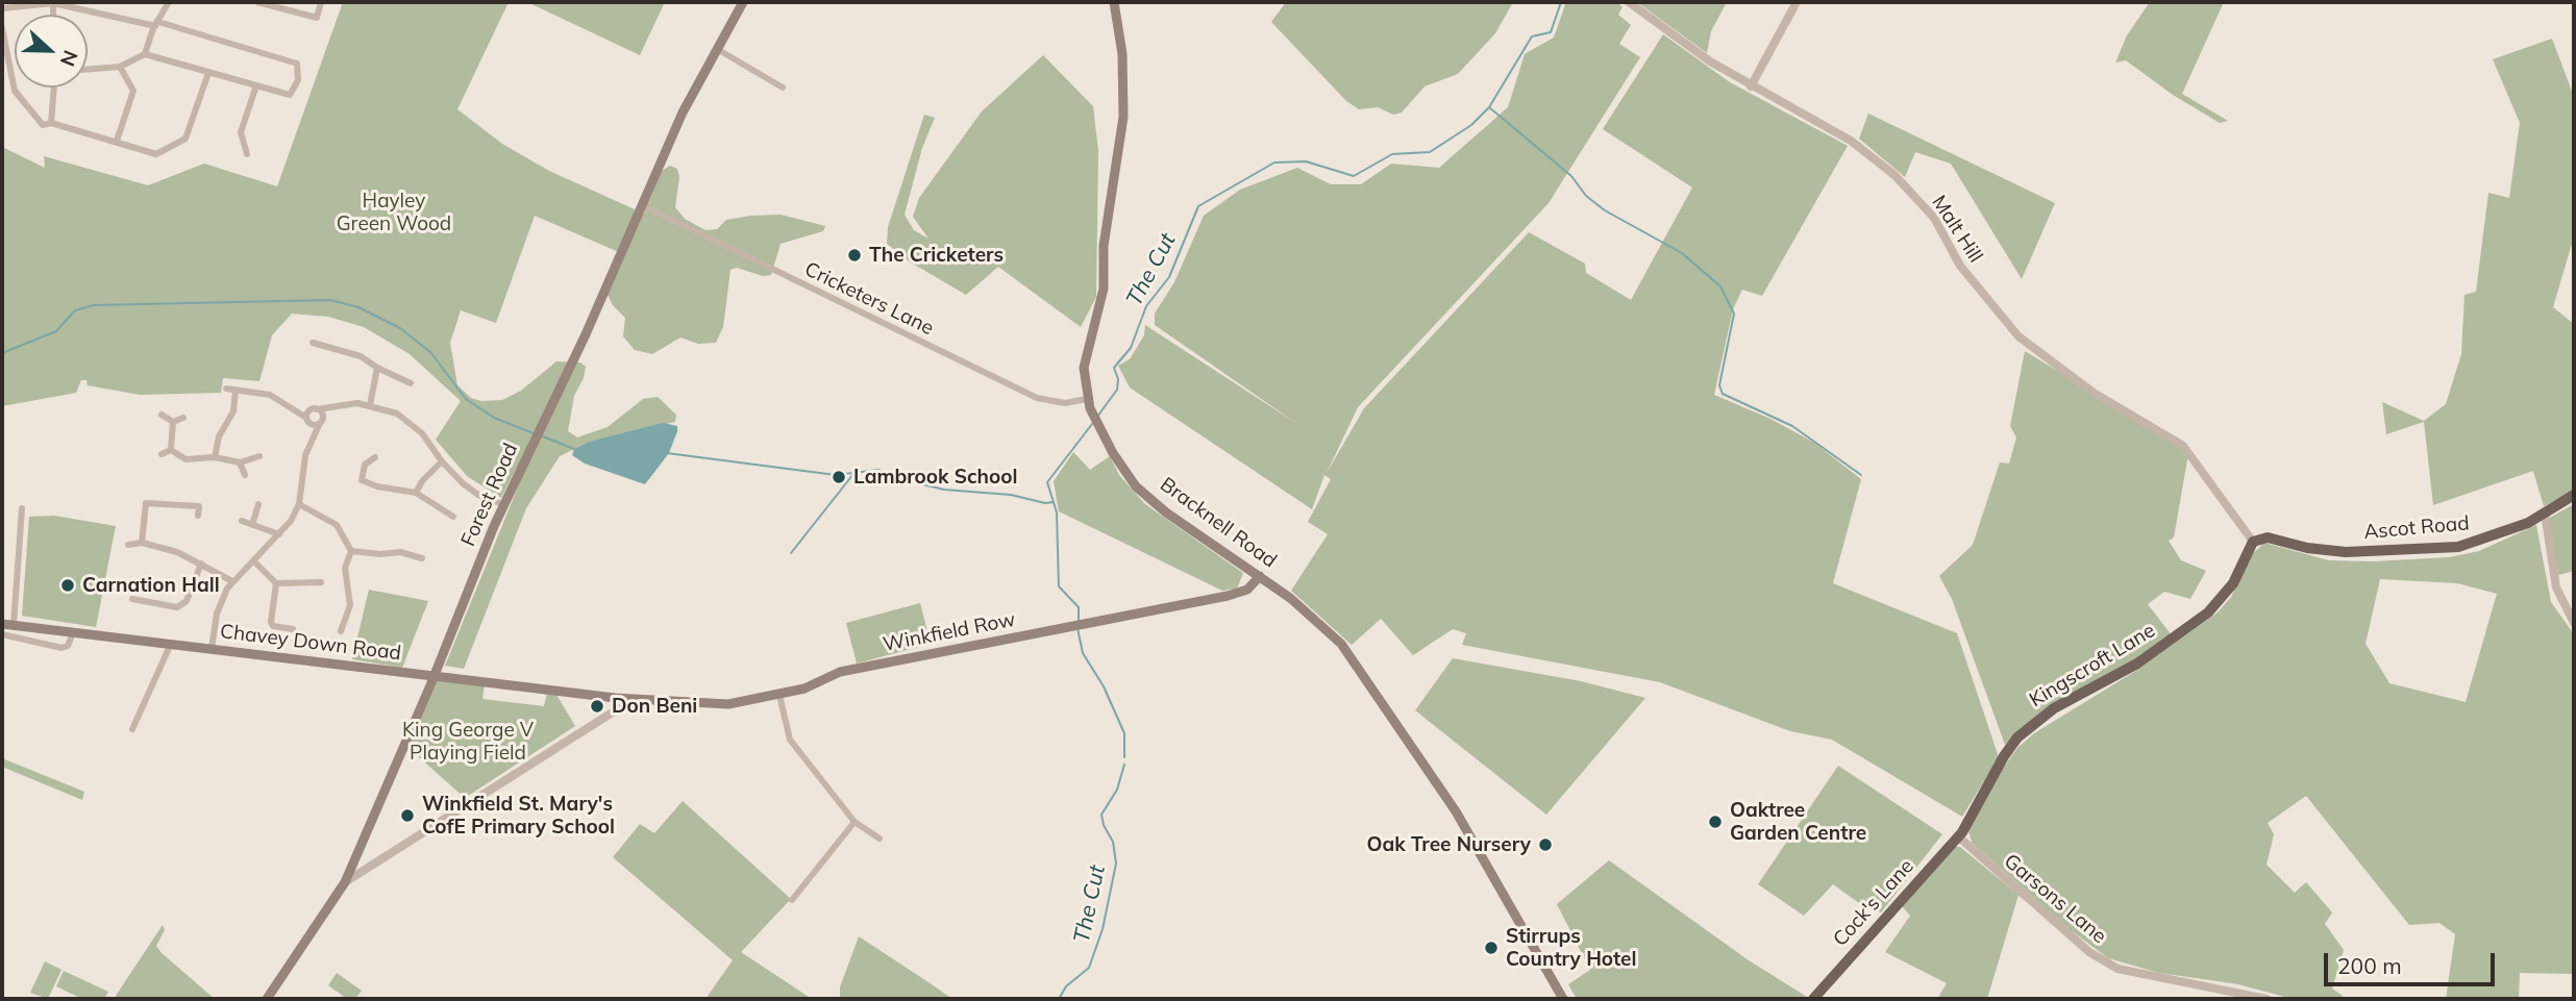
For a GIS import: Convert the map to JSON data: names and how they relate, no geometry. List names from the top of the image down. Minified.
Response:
{"streets":{"main road":["Forest Road","Bracknell Road","Ascot Road","Winkfield Row","Chavey Down Road","Kingscroft Lane","Cock's Lane"],"street":["Malt Hill","Cricketers Lane","Garsons Lane"]},"crossings":[["Malt Hill","Ascot Road"],["Malt Hill","Kingscroft Lane"],["Cricketers Lane","Forest Road"],["Cricketers Lane","Bracknell Road"],["Forest Road","Winkfield Row"],["Forest Road","Chavey Down Road"],["Bracknell Road","Winkfield Row"],["Ascot Road","Kingscroft Lane"],["Winkfield Row","Chavey Down Road"],["Kingscroft Lane","Garsons Lane"],["Kingscroft Lane","Cock's Lane"],["Garsons Lane","Cock's Lane"]],"water":["The Cut"],"parks":["Hayley Green Wood","King George V Playing Field"],"places":["The Cricketers","Lambrook School","Carnation Hall","Don Beni","Winkfield St. Mary's CofE Primary School","Oaktree Garden Centre","Oak Tree Nursery","Stirrups Country Hotel"],"scale_bar":"200 m","north":"right"}
